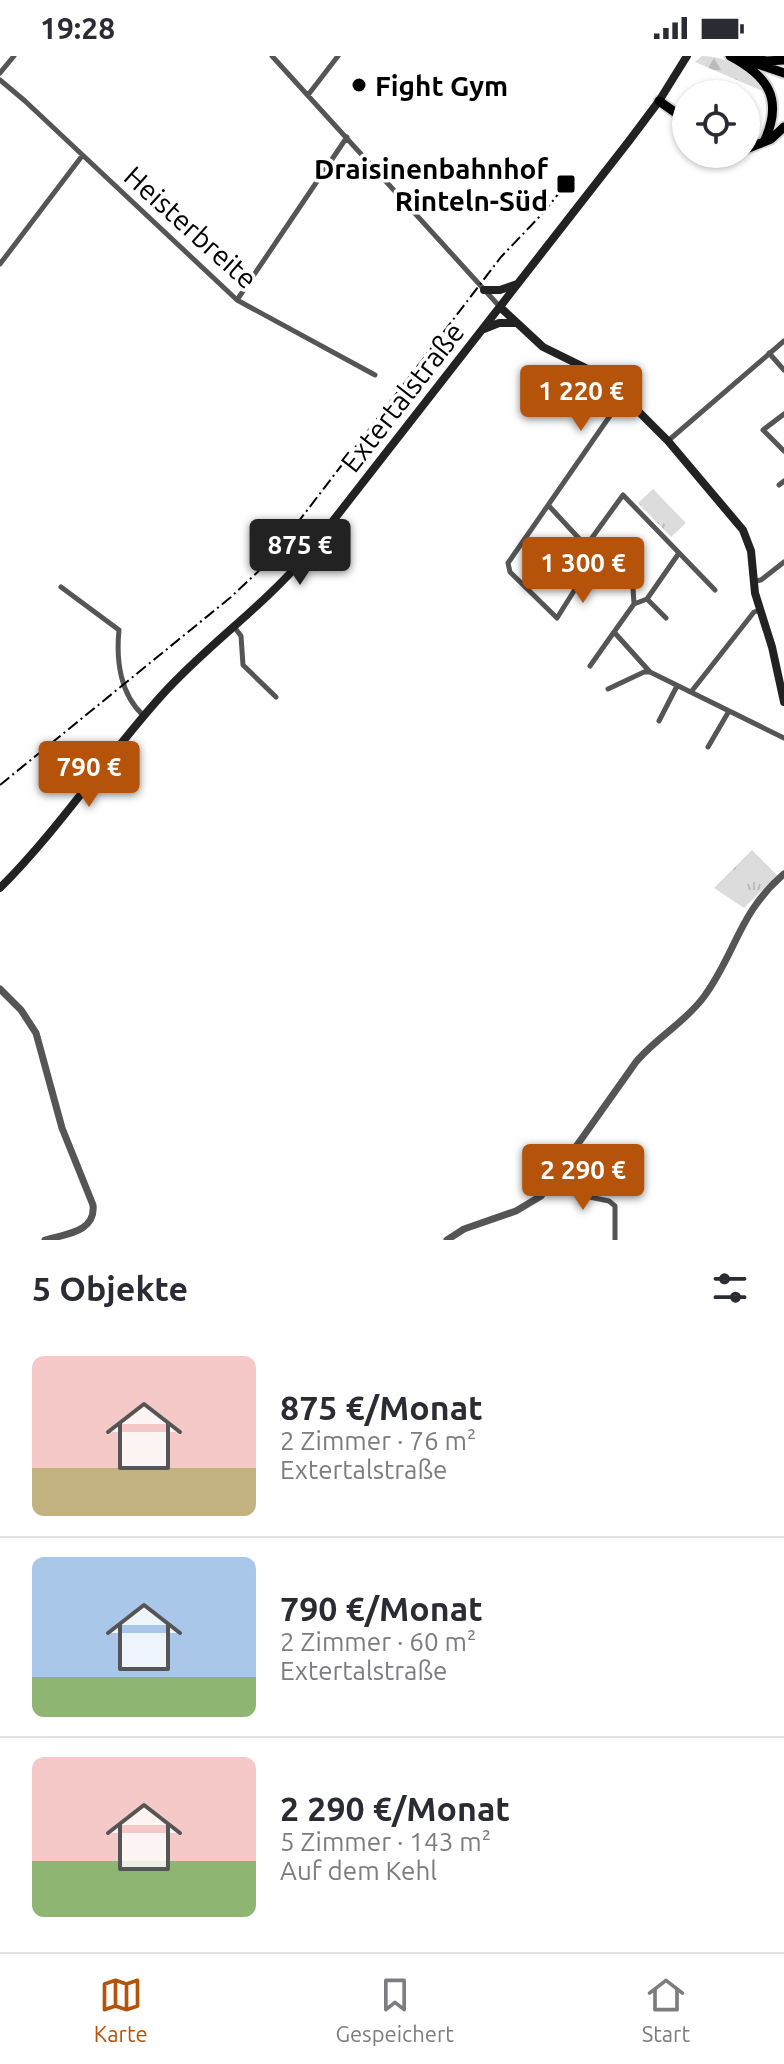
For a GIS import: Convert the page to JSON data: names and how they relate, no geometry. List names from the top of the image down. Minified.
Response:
{"streets":{"main road":["Extertalstraße"],"street":["Heisterbreite"]},"places":{"other":["Fight Gym"],"transit":["Draisinenbahnhof Rinteln-Süd"]},"page":{"status":"19:28","price":["1 220 €","875 €","1 300 €","790 €","2 290 €"],"heading":"5 Objekte","list":[{"name":"875 €/Monat","note":"2 Zimmer · 76 m² · Extertalstraße"},{"name":"790 €/Monat","note":"2 Zimmer · 60 m² · Extertalstraße"},{"name":"2 290 €/Monat","note":"5 Zimmer · 143 m² · Auf dem Kehl"}],"tabs":["Karte","Gespeichert","Start"]}}
